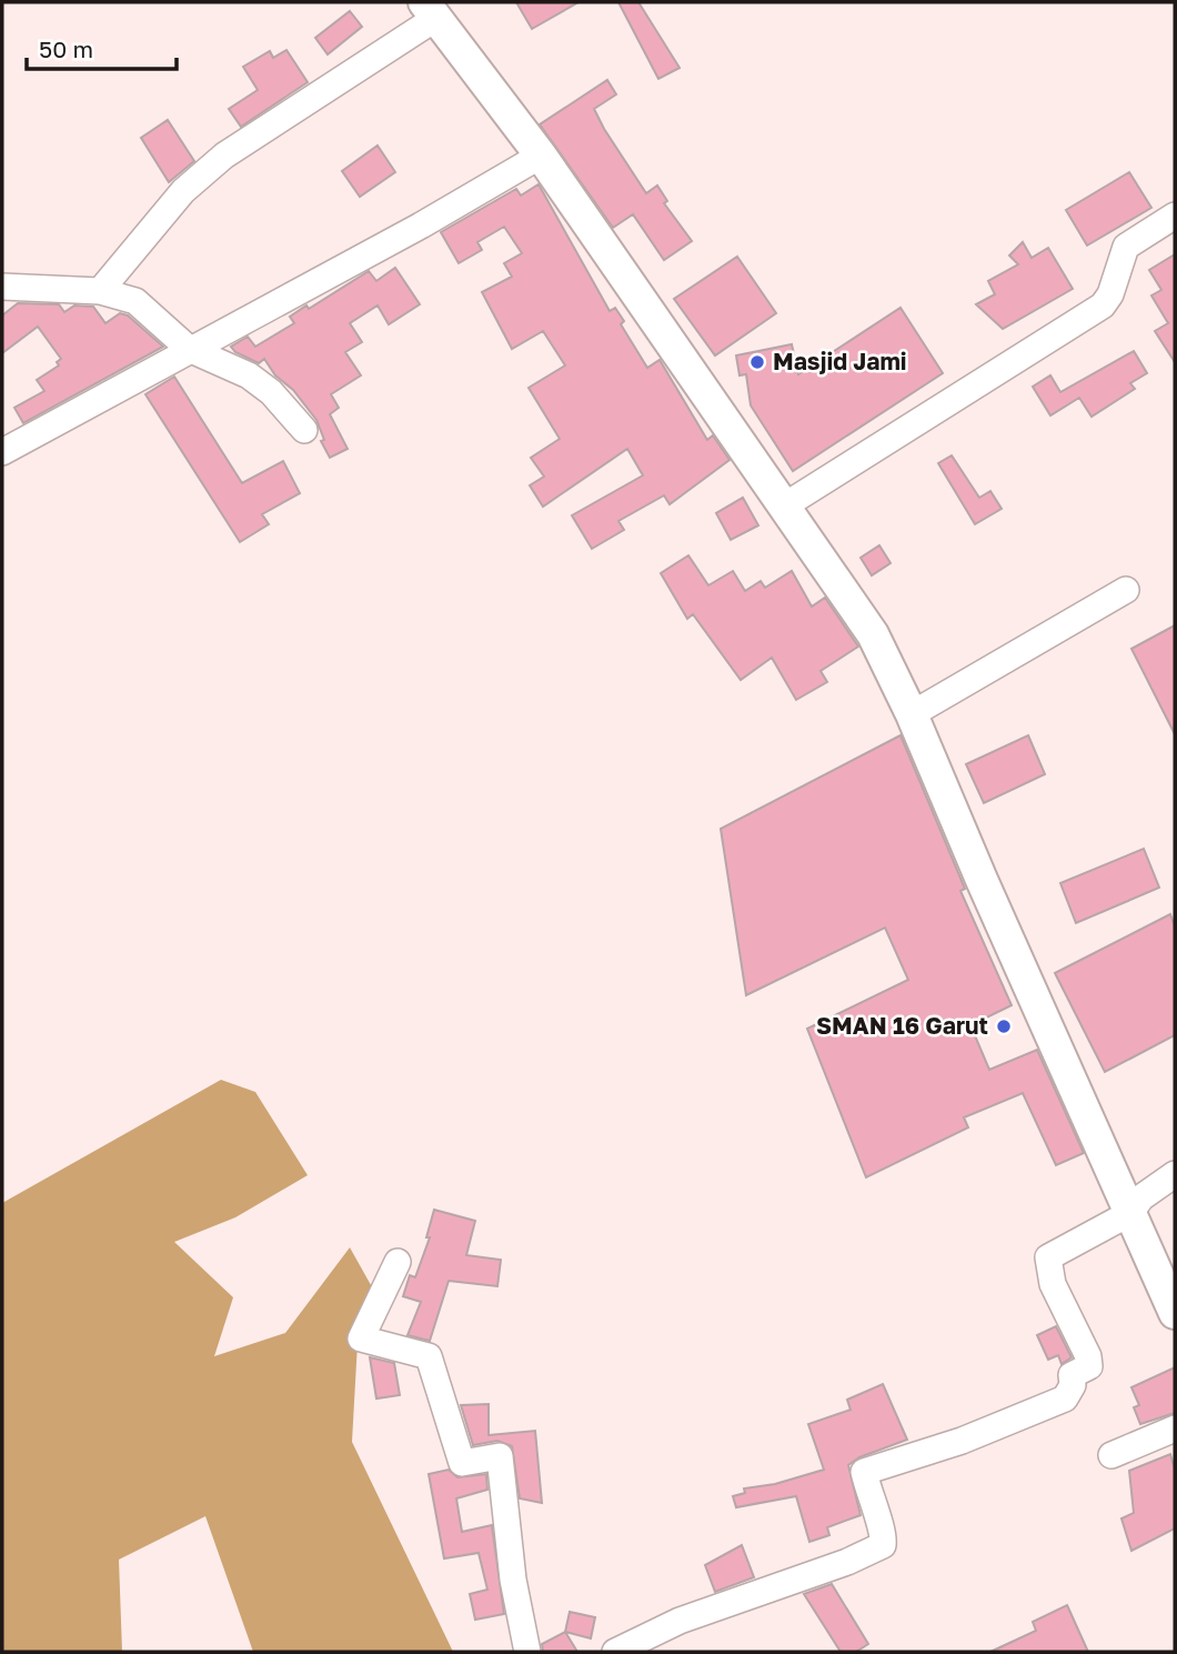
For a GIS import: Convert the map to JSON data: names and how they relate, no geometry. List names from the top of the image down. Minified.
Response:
{"places":["Masjid Jami","SMAN 16 Garut"],"scale_bar":"50 m"}
